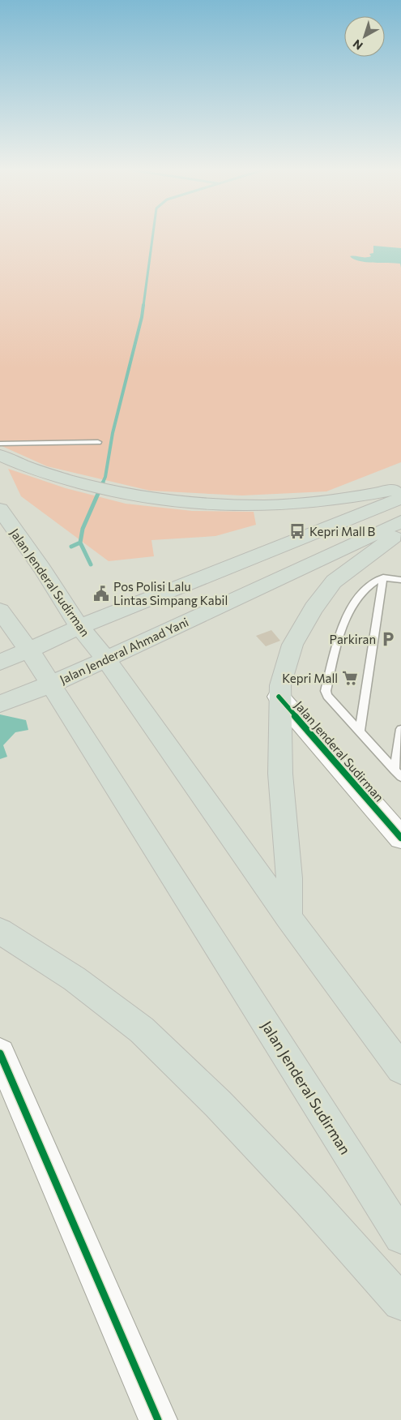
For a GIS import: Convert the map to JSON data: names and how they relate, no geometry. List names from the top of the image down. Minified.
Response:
{"streets":{"highway":["Jalan Jenderal Sudirman","Jalan Jenderal Ahmad Yani"]},"crossings":[["Jalan Jenderal Sudirman","Jalan Jenderal Ahmad Yani"]],"places":{"bus stop":["Kepri Mall B"],"public building":["Pos Polisi Lalu Lintas Simpang Kabil"],"parking":["Parkiran"],"supermarket":["Kepri Mall"]},"north":"bottom left"}
